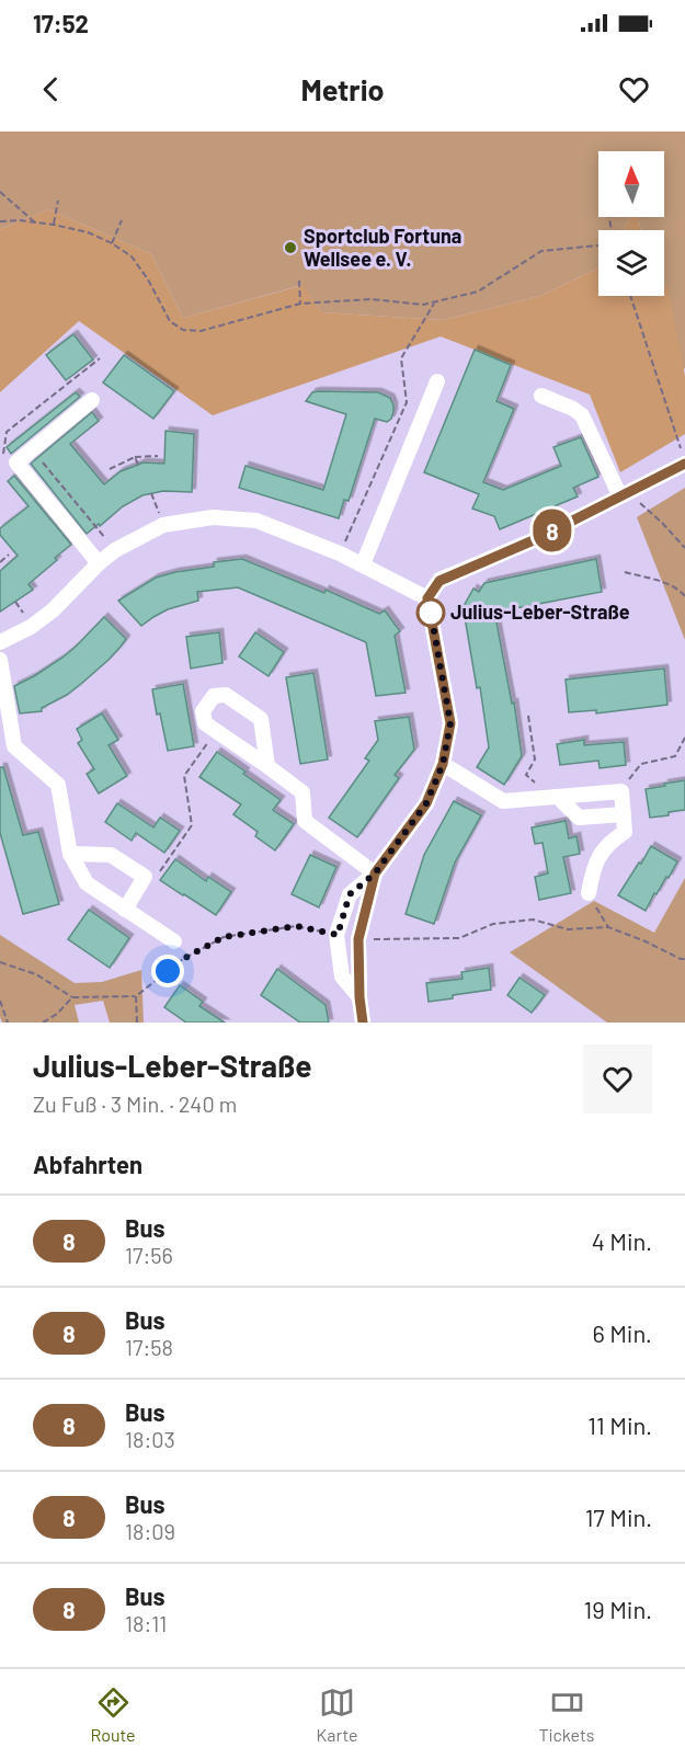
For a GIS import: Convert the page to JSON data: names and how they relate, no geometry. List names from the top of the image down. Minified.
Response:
{"places":["Sportclub Fortuna Wellsee e. V.","Julius-Leber-Straße"],"lines":["bus line 8"],"north":"top","page":{"status":"17:52","header":"Metrio","on_map":"8","heading":[["Julius-Leber-Straße","Zu Fuß · 3 Min. · 240 m"],"Abfahrten"],"list":[{"mark":"8","name":"Bus","note":"17:56","value":"4 Min."},{"mark":"8","name":"Bus","note":"17:58","value":"6 Min."},{"mark":"8","name":"Bus","note":"18:03","value":"11 Min."},{"mark":"8","name":"Bus","note":"18:09","value":"17 Min."},{"mark":"8","name":"Bus","note":"18:11","value":"19 Min."}],"tabs":["Route","Karte","Tickets"]}}
